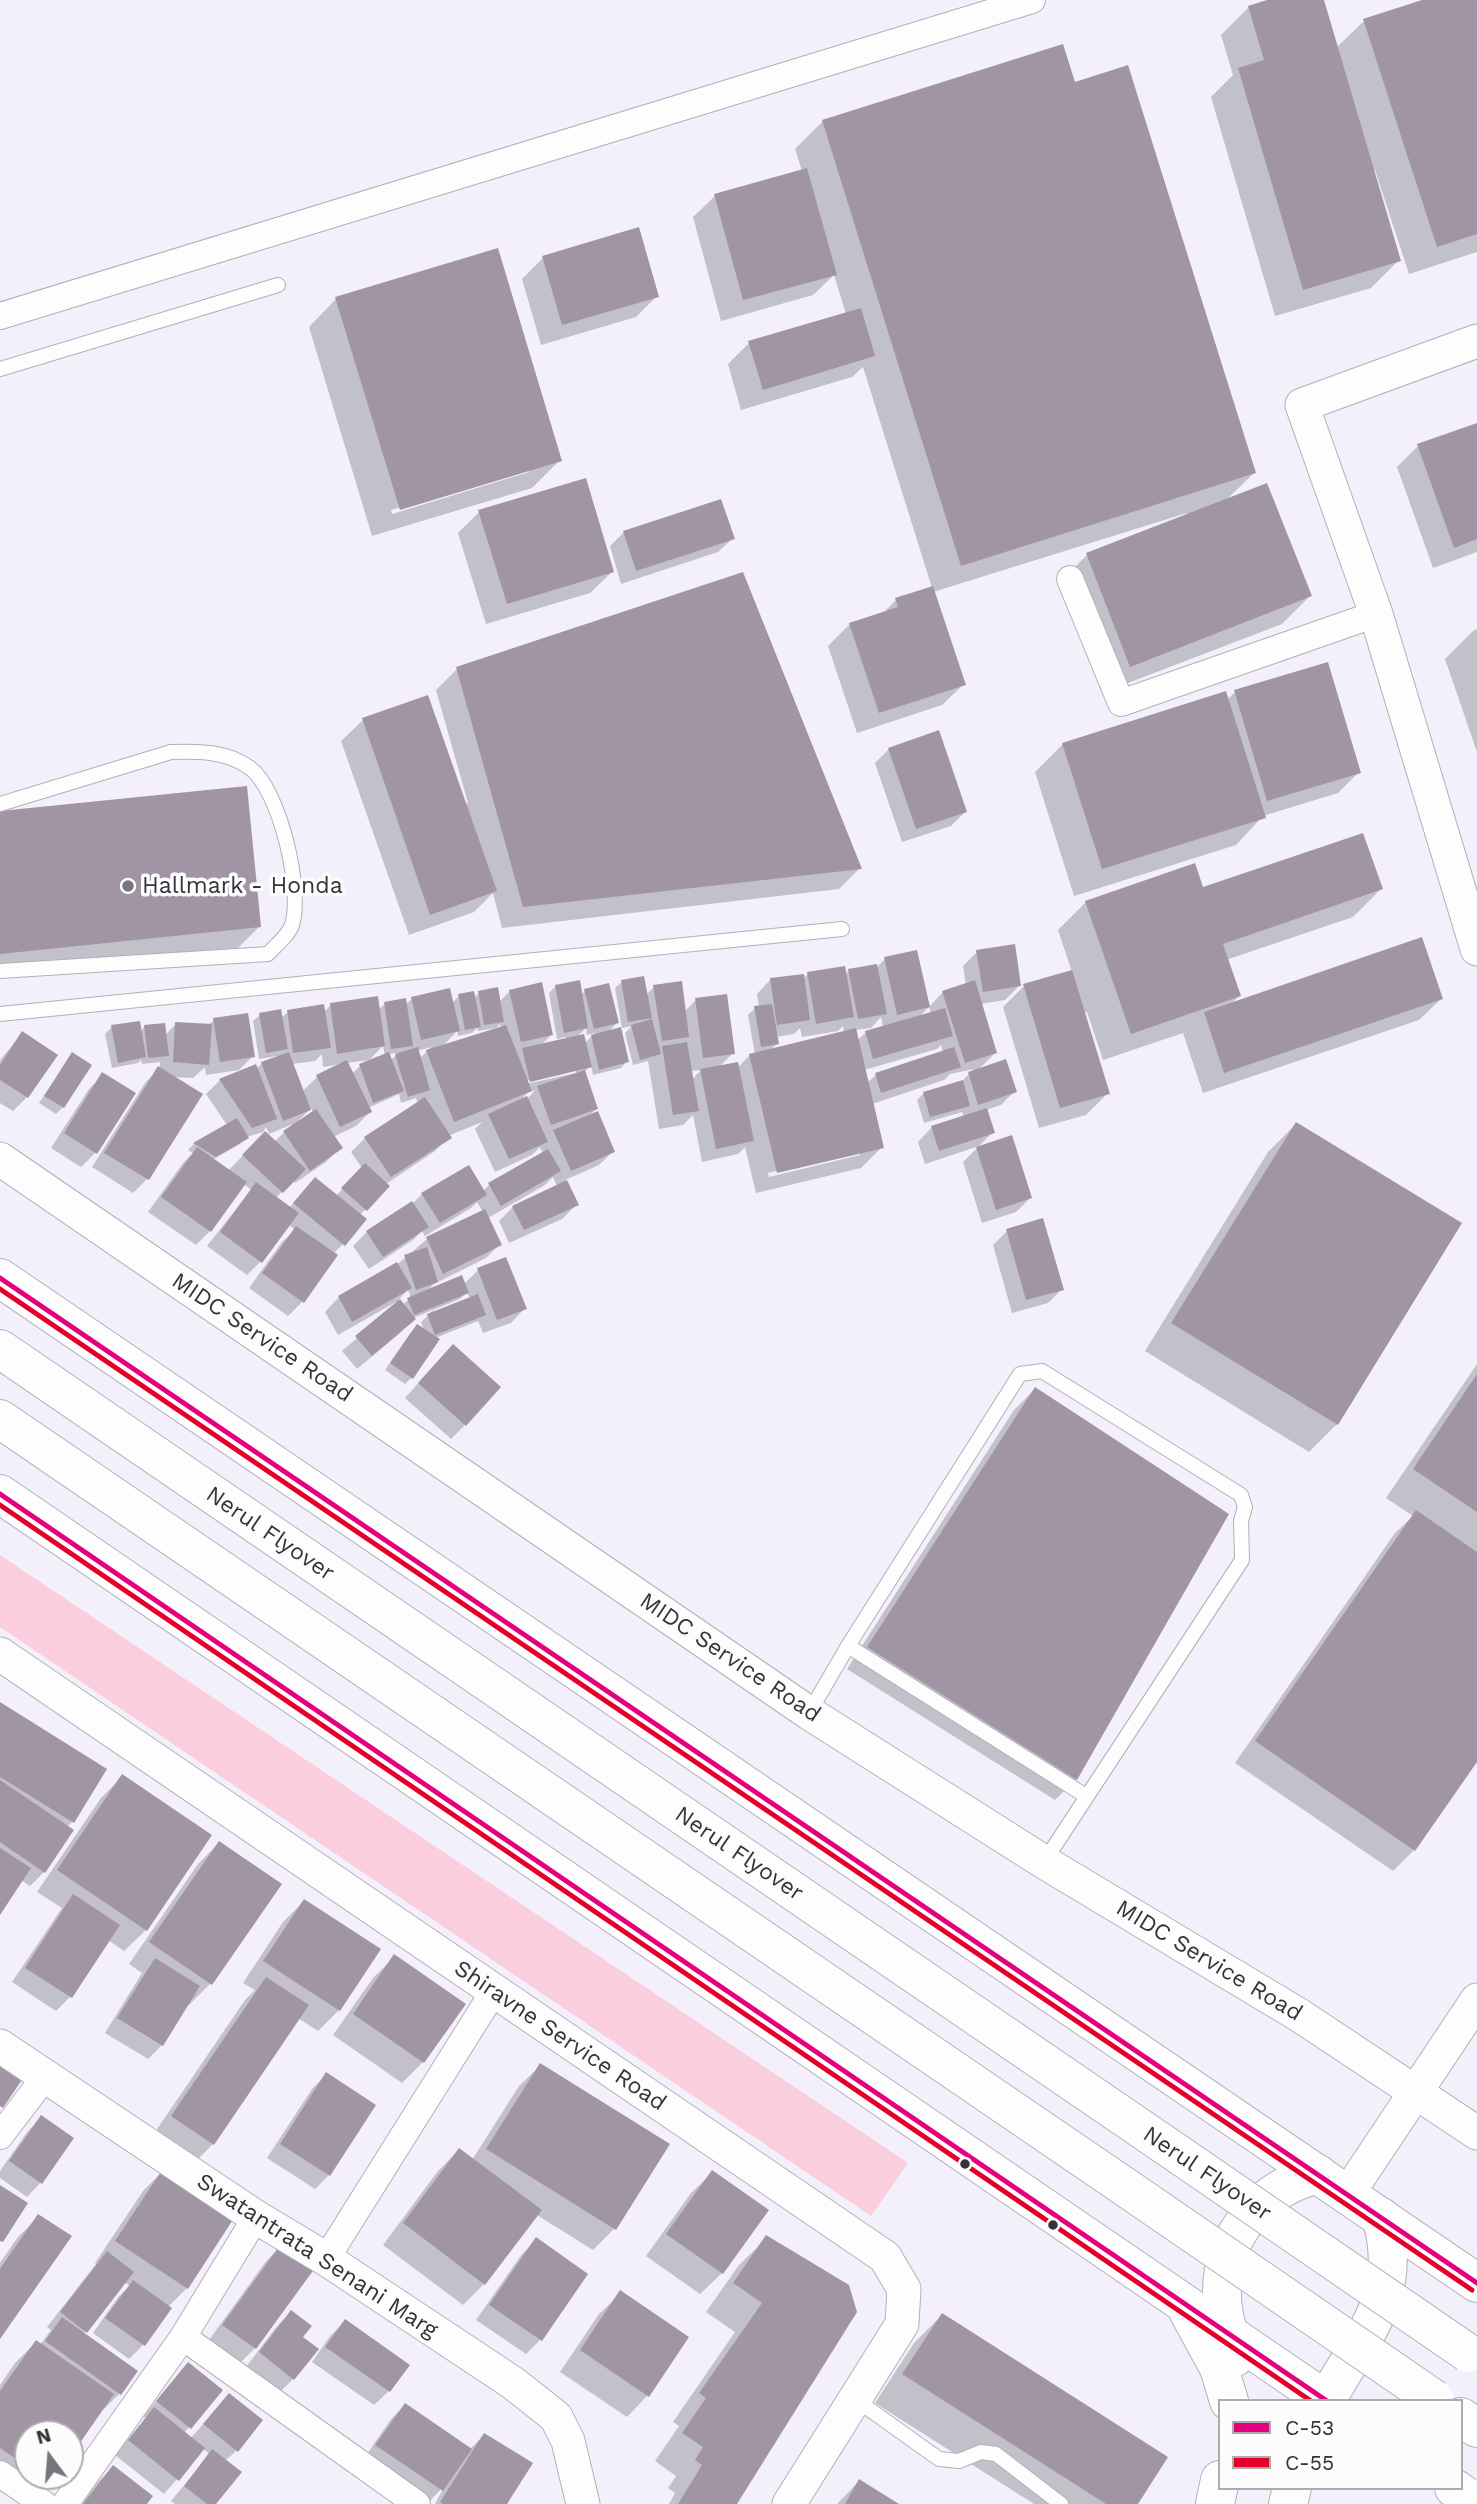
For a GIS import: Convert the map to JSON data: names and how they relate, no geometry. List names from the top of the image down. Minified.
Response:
{"streets":{"main road":["Nerul Flyover"],"street":["MIDC Service Road","Shiravne Service Road","Swatantrata Senani Marg"]},"places":["Hallmark - Honda"],"lines":["transit line C-53","transit line C-55"],"legend":["C-53","C-55"],"north":"top"}
